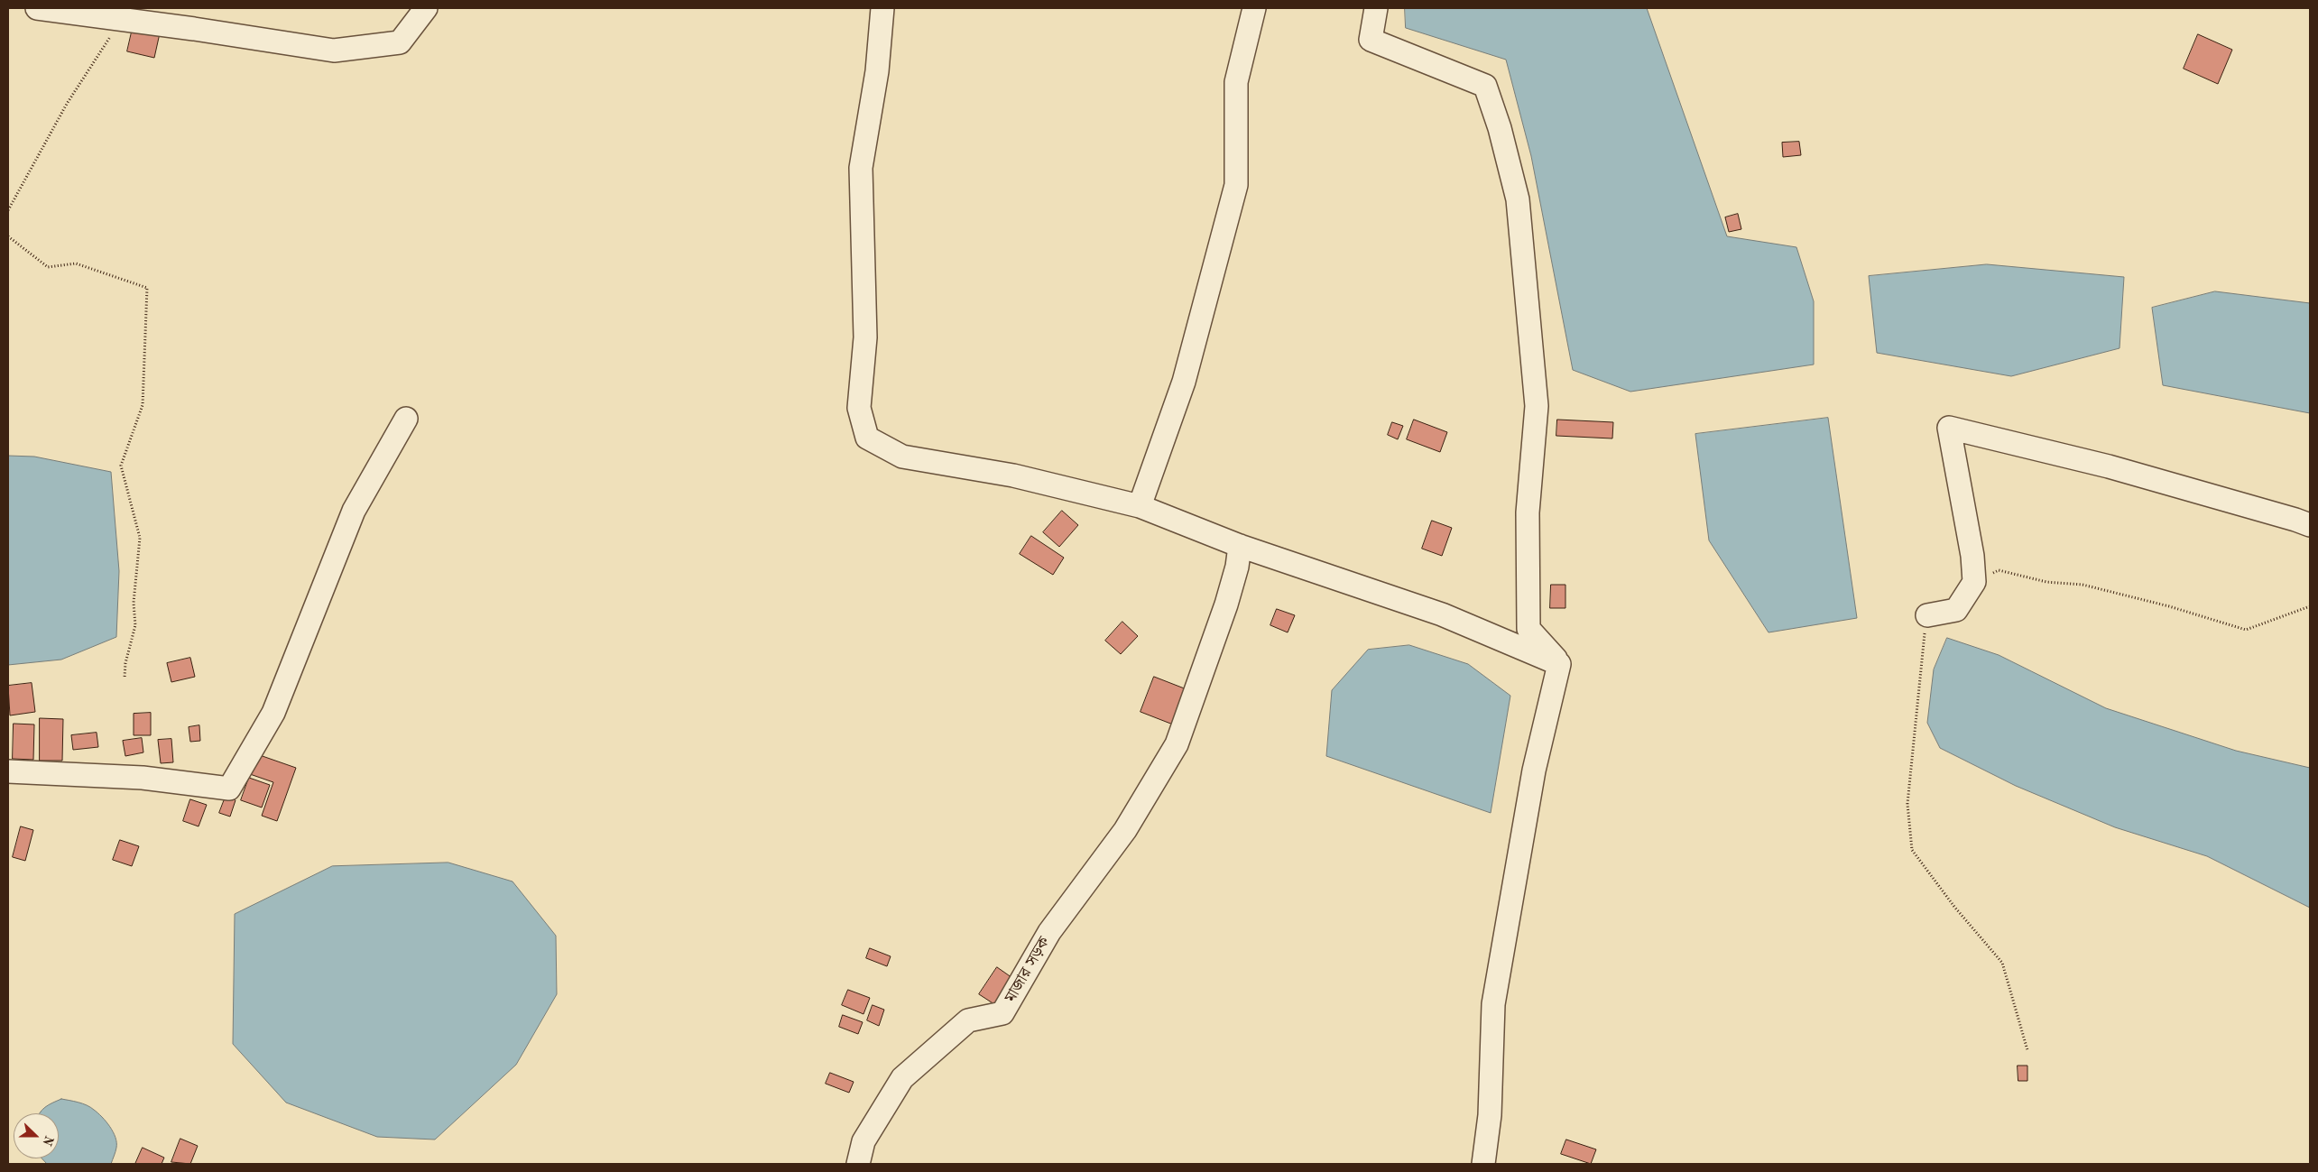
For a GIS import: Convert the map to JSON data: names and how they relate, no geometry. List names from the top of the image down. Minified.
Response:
{"streets":{"street":["মাজার সড়ক"]},"north":"right"}
